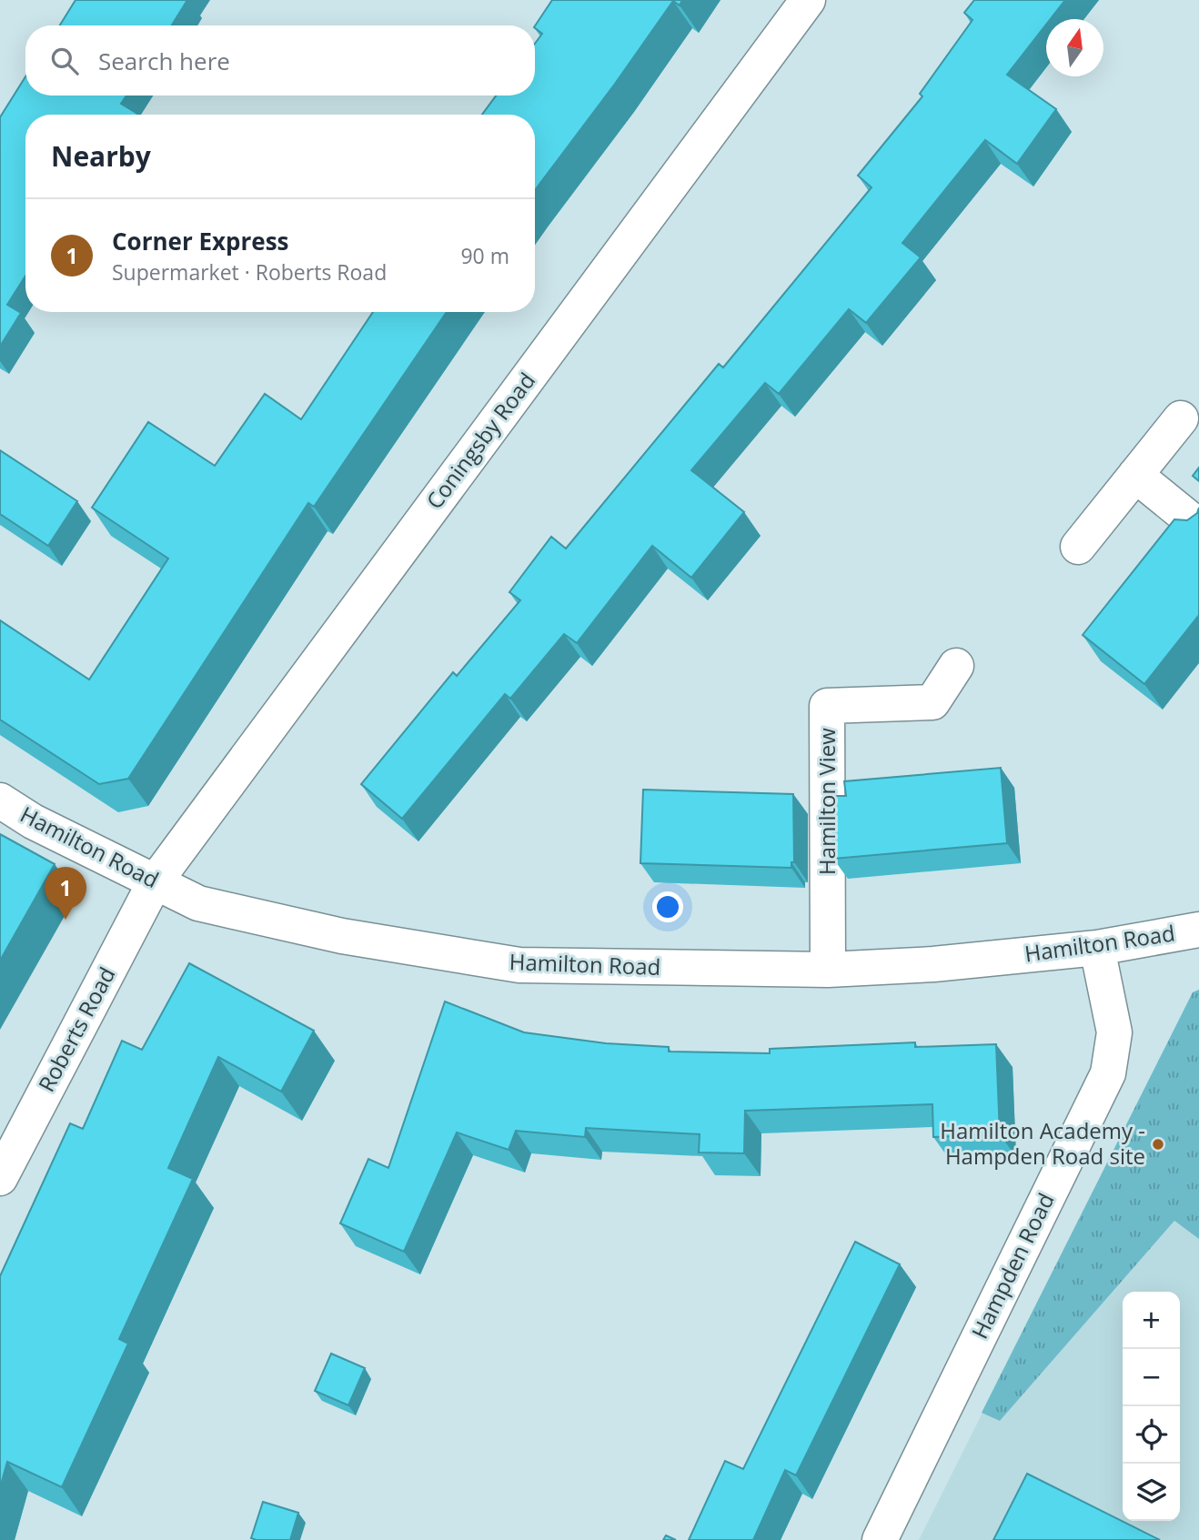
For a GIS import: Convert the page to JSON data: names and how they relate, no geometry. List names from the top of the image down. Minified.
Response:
{"streets":{"street":["Coningsby Road","Hamilton View","Hamilton Road","Roberts Road","Hampden Road"]},"crossings":[["Coningsby Road","Hamilton Road"],["Coningsby Road","Roberts Road"],["Hamilton View","Hamilton Road"],["Hamilton Road","Roberts Road"],["Hamilton Road","Hampden Road"]],"places":["Hamilton Academy - Hampden Road site"],"north":"top","page":{"search":"Search here","heading":"Nearby","list":[{"mark":"1","name":"Corner Express","note":"Supermarket · Roberts Road","value":"90 m"}],"pins":"1","map_buttons":["+","−"]}}
